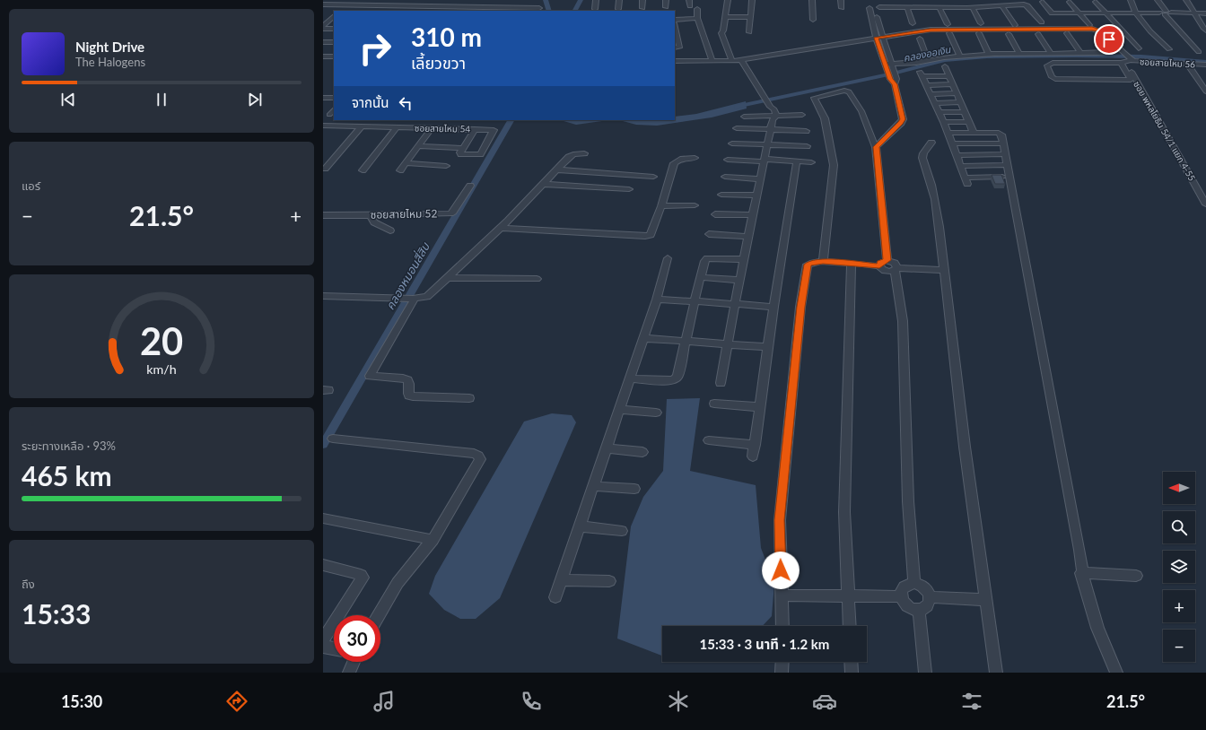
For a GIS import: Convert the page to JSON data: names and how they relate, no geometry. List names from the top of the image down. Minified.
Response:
{"streets":{"street":["ซอยสายไหม 56","ซอยสายไหม 54","ซอย พหลโยธิน 54/1 แยก 4-55","ซอยสายไหม 52"]},"crossings":[["ซอยสายไหม 56","ซอย พหลโยธิน 54/1 แยก 4-55"]],"water":["คลองออเงิน","คลองหมอนสี่สิบ"],"north":"left","page":{"turn":["310 m","เลี้ยวขวา"],"song":["Night Drive","The Halogens"],"then":"จากนั้น","tile":["แอร์",["ระยะทางเหลือ · 93%","465 km"],["ถึง","15:33"]],"heat":["−","21.5°","+"],"map_buttons":["+","−"],"limit":"30","trip":"15:33 · 3 นาที · 1.2 km","tabs":["15:30","21.5°"],"gauge":["20","km/h"]}}
